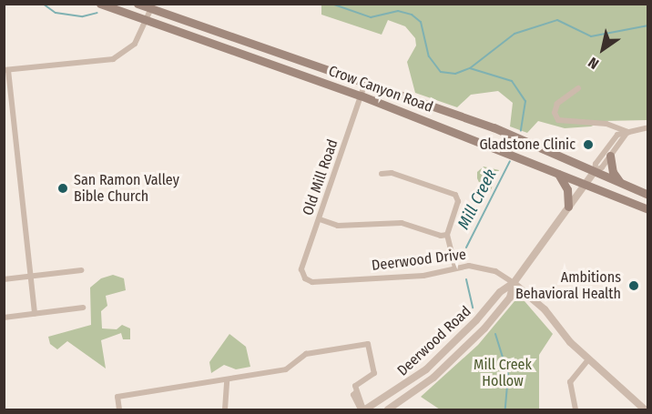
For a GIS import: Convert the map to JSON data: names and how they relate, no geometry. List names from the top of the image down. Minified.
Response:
{"streets":{"main road":["Crow Canyon Road"],"street":["Old Mill Road","Deerwood Drive","Deerwood Road"]},"crossings":[["Crow Canyon Road","Old Mill Road"],["Crow Canyon Road","Deerwood Road"],["Old Mill Road","Deerwood Drive"],["Deerwood Drive","Deerwood Road"]],"water":["Mill Creek"],"parks":["Mill Creek Hollow"],"places":["Gladstone Clinic","San Ramon Valley Bible Church","Ambitions Behavioral Health"],"north":"bottom left"}
